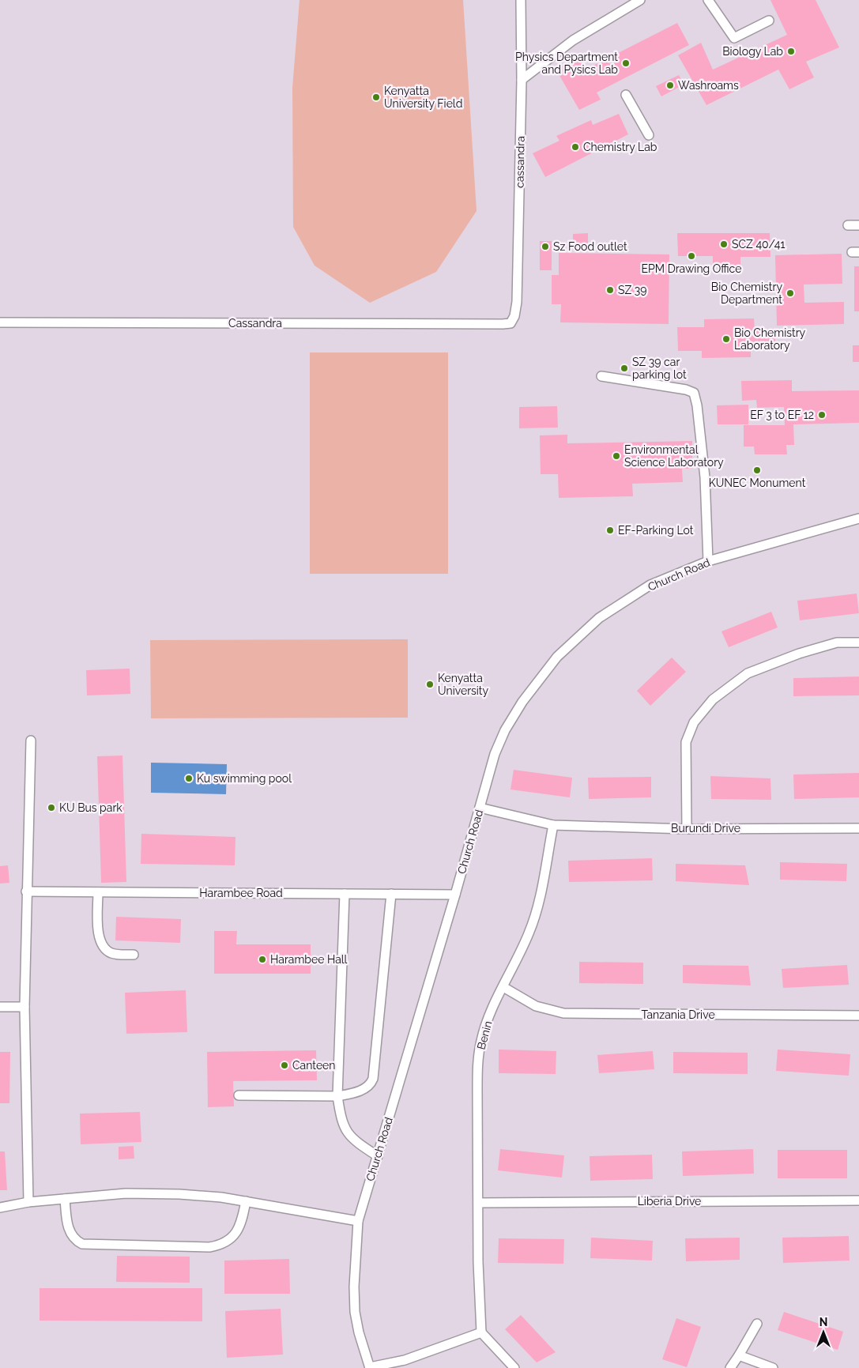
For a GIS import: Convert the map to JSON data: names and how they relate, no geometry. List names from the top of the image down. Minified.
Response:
{"streets":{"lane":["cassandra","Cassandra","Church Road","Burundi Drive","Harambee Road","Tanzania Drive","Benin","Liberia Drive"]},"crossings":[["cassandra","Cassandra"],["Church Road","Harambee Road"],["Burundi Drive","Benin"],["Tanzania Drive","Benin"],["Benin","Liberia Drive"]],"places":["Biology Lab","Physics Department and Pysics Lab","Washroams","Kenyatta University Field","Chemistry Lab","SCZ 40/41","Sz Food outlet","EPM Drawing Office","SZ 39","Bio Chemistry Department","Bio Chemistry Laboratory","SZ 39 car parking lot","EF 3 to EF 12","Environmental Science Laboratory","KUNEC Monument","EF-Parking Lot","Kenyatta University","Ku swimming pool","KU Bus park","Harambee Hall","Canteen"],"north":"top"}
